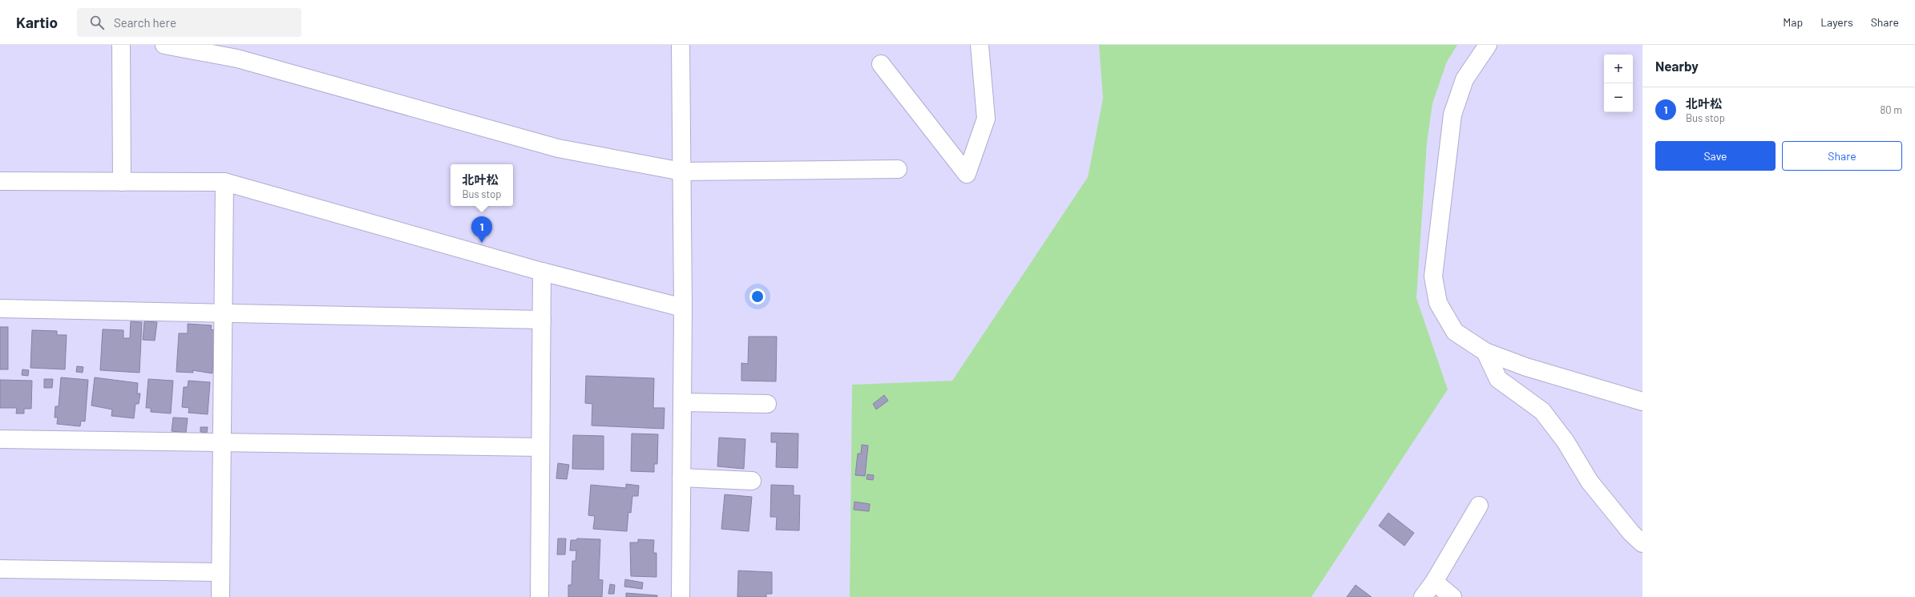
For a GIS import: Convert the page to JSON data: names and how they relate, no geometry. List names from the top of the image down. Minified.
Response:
{"page":{"header":"Kartio","search":"Search here","nav":["Map","Layers","Share"],"heading":"Nearby","map_buttons":["+","−"],"list":[{"mark":"1","name":"北叶松","note":"Bus stop","value":"80 m"}],"buttons":["Save","Share"],"popup":["北叶松","Bus stop"],"pins":"1"}}
